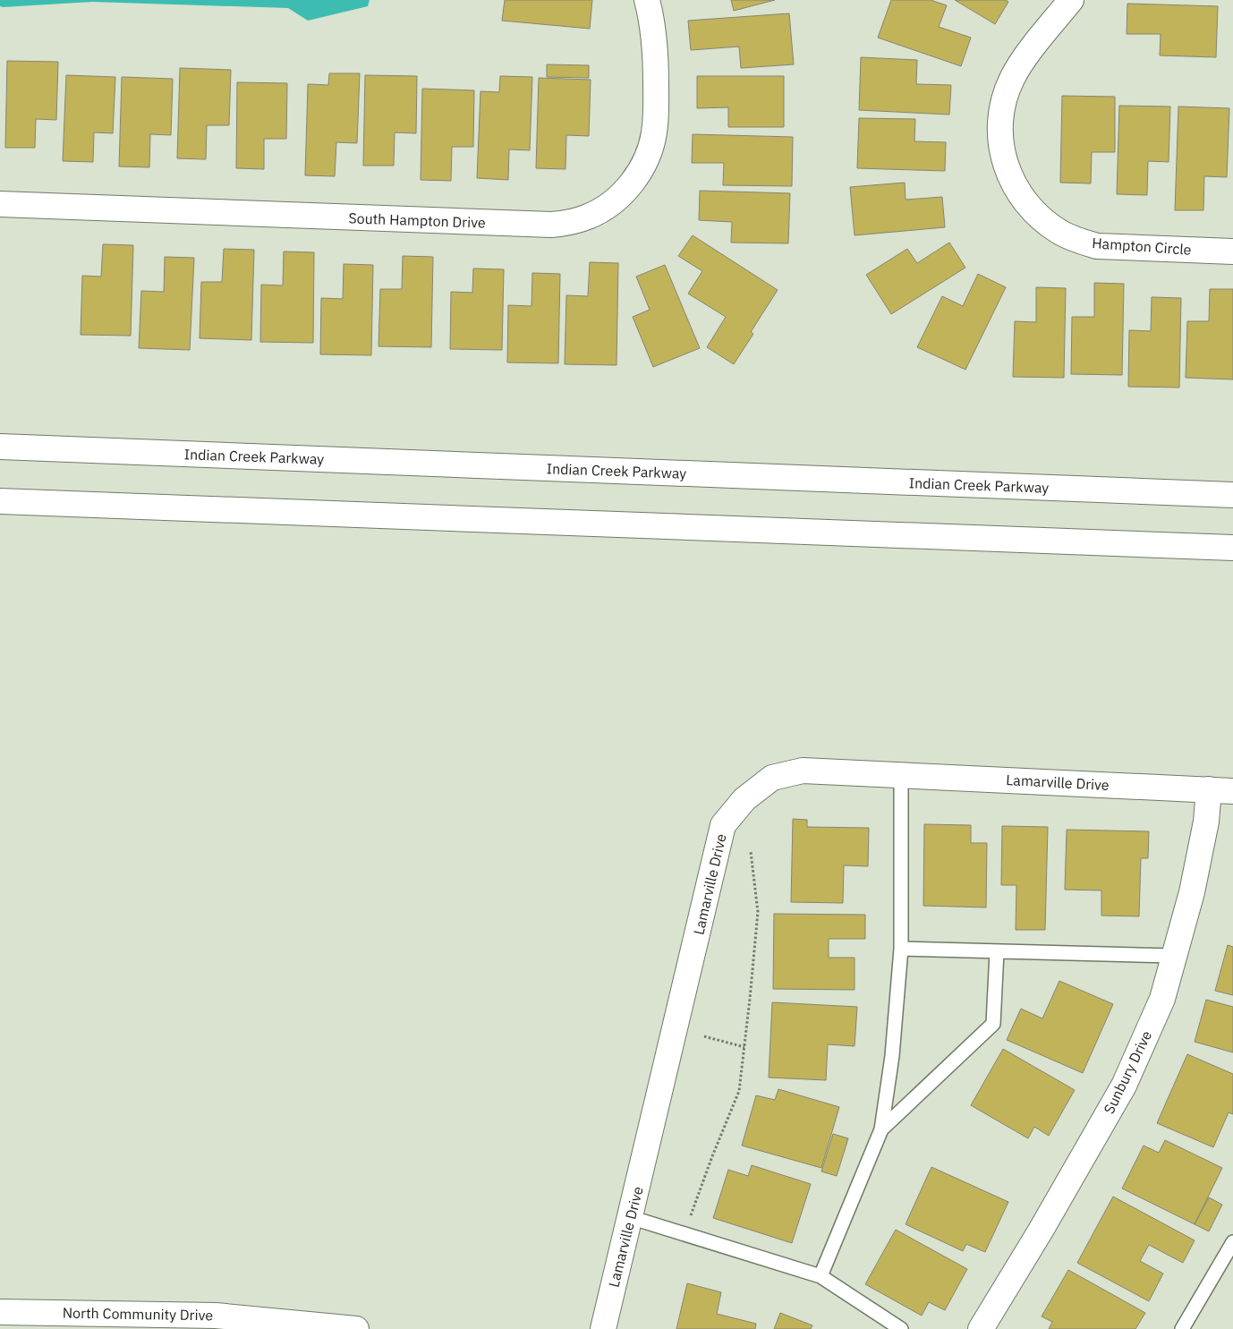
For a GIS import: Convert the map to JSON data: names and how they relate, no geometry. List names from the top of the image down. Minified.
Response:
{"streets":{"street":["South Hampton Drive","Hampton Circle","Indian Creek Parkway","Lamarville Drive","Sunbury Drive","North Community Drive"]},"crossings":[["Lamarville Drive","Sunbury Drive"]]}
